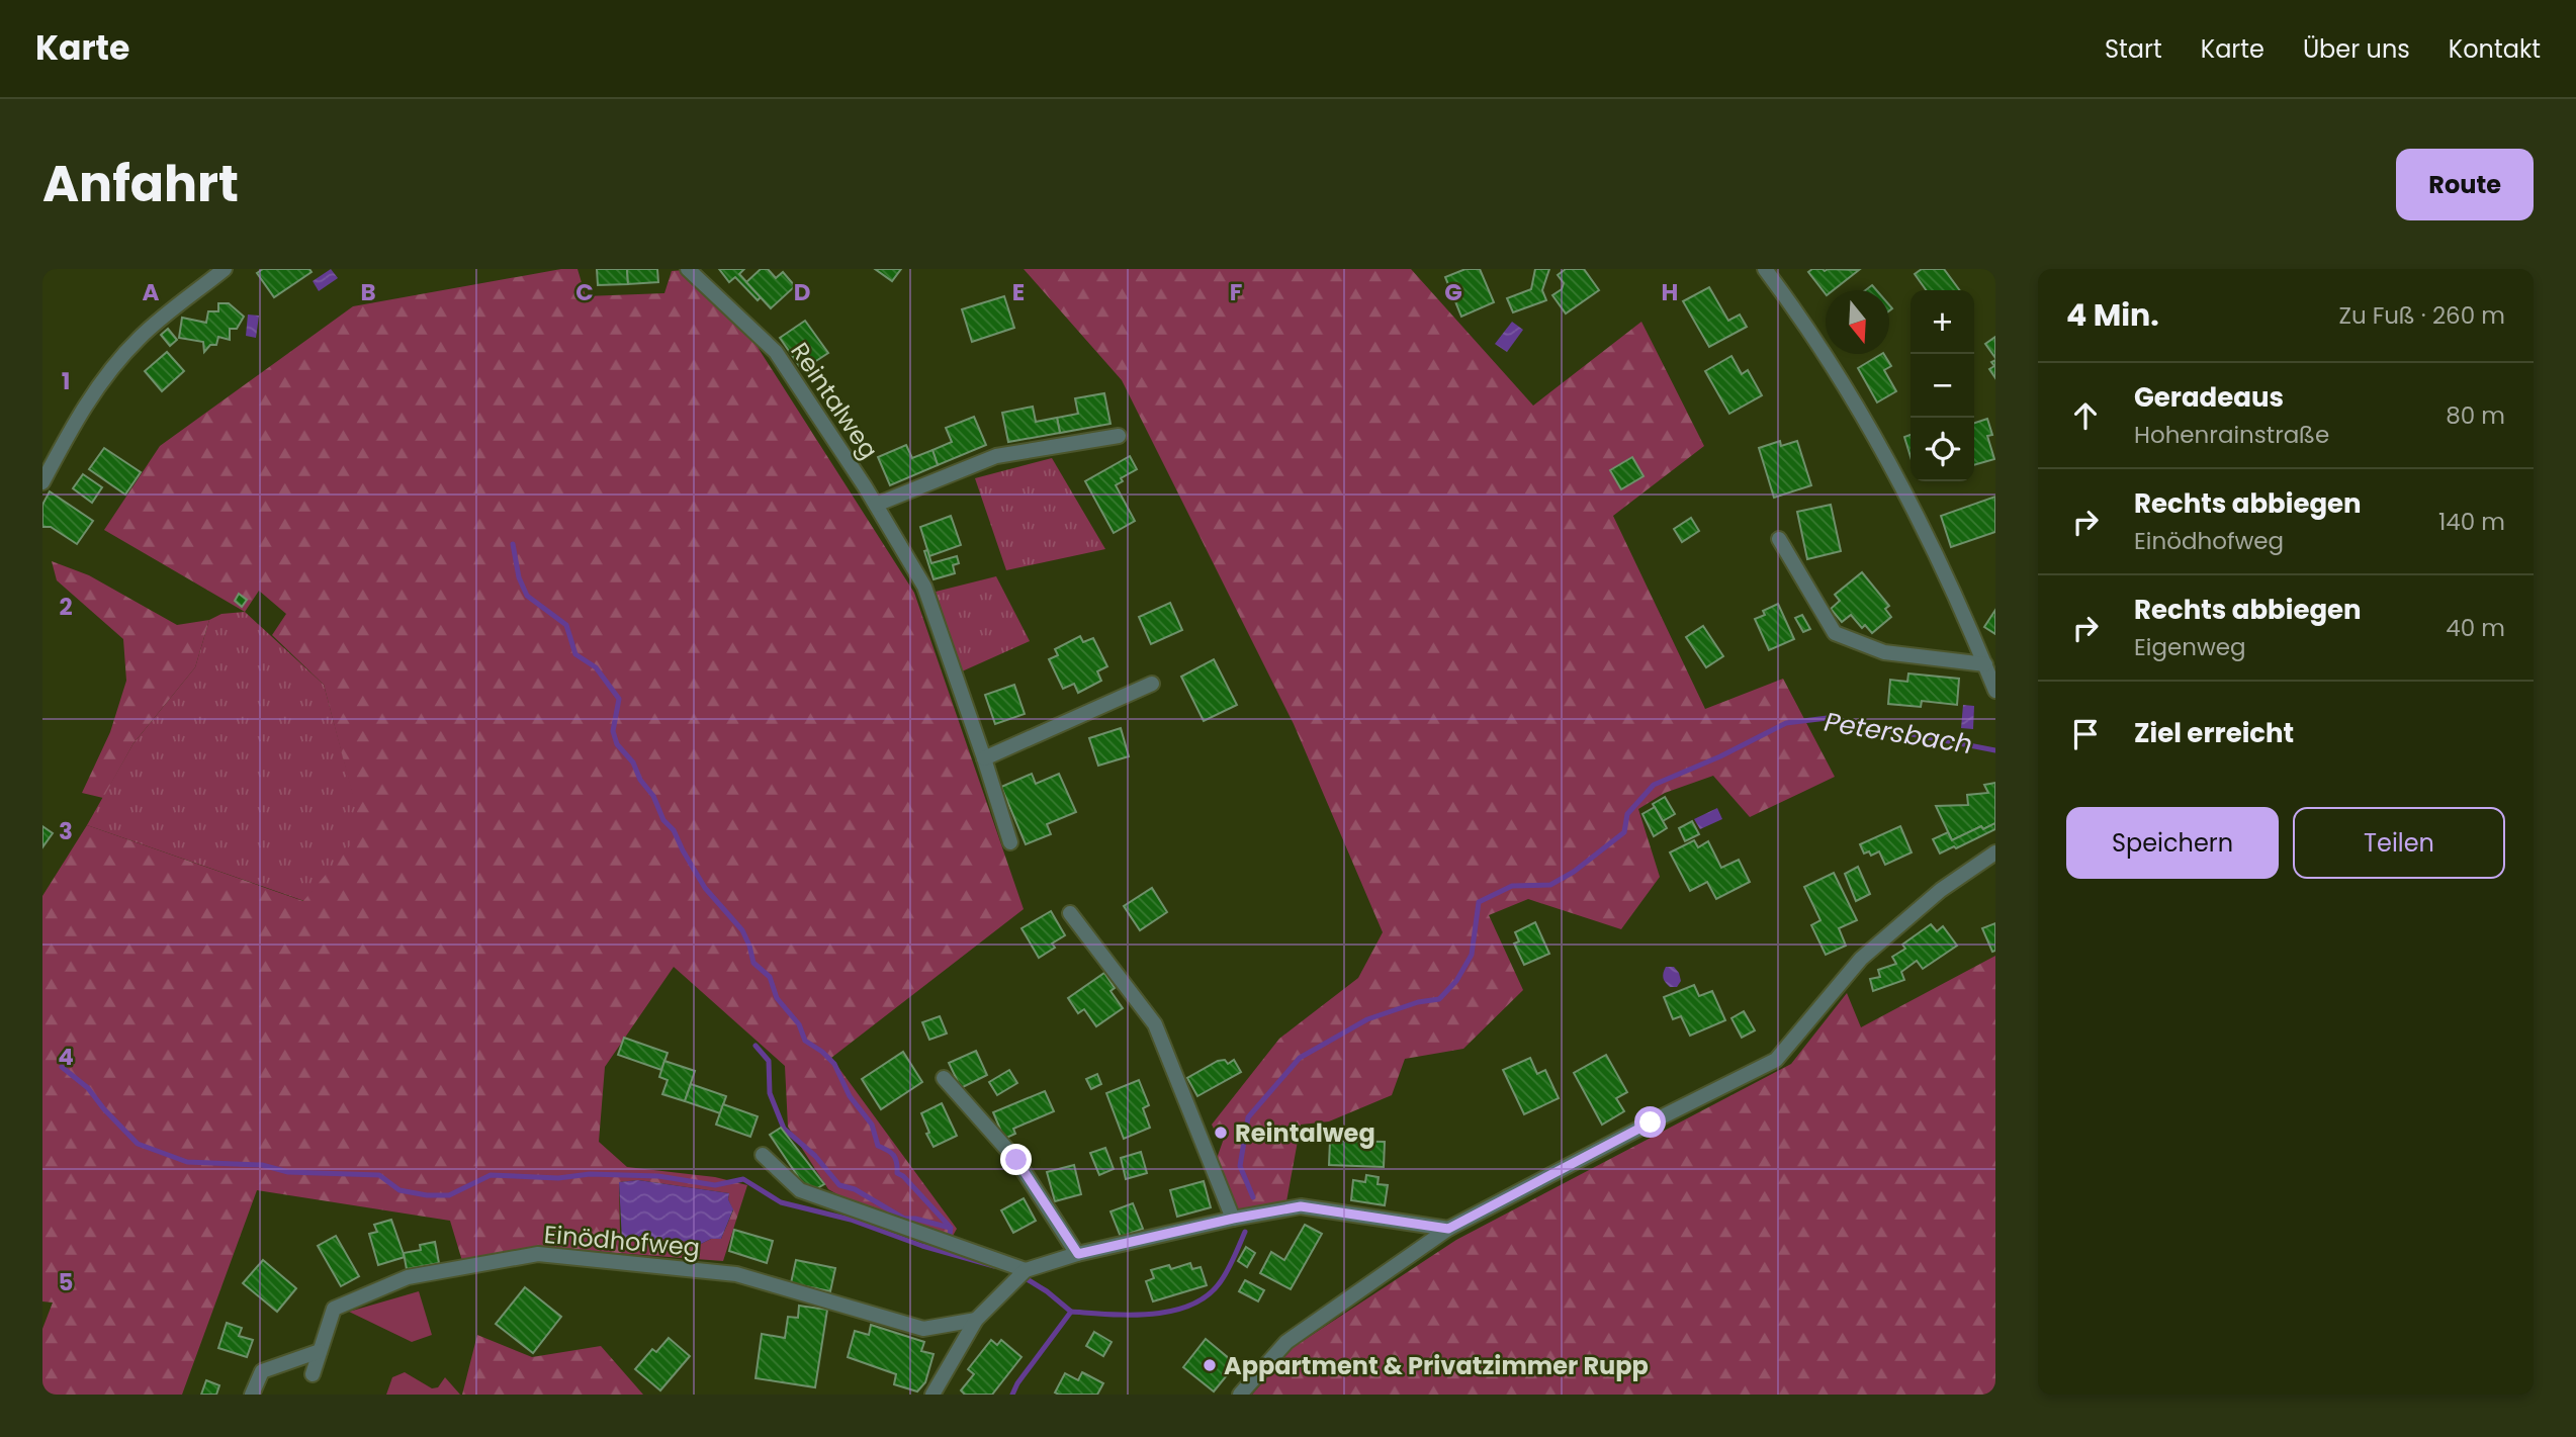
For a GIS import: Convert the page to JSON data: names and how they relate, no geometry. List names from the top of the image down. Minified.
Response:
{"streets":{"street":["Reintalweg","Einödhofweg"]},"water":["Petersbach"],"places":["Reintalweg","Appartment & Privatzimmer Rupp"],"north":"bottom","page":{"header":"Karte","nav":["Start","Karte","Über uns","Kontakt"],"title":"Anfahrt","buttons":["Route",["Speichern","Teilen"]],"heading":["4 Min.","Zu Fuß · 260 m"],"map_buttons":["+","−"],"list":[["Geradeaus","Hohenrainstraße","80 m"],["Rechts abbiegen","Einödhofweg","140 m"],["Rechts abbiegen","Eigenweg","40 m"],"Ziel erreicht"]},"grid":{"columns":["A","B","C","D","E","F","G","H"],"rows":["1","2","3","4","5"]}}
